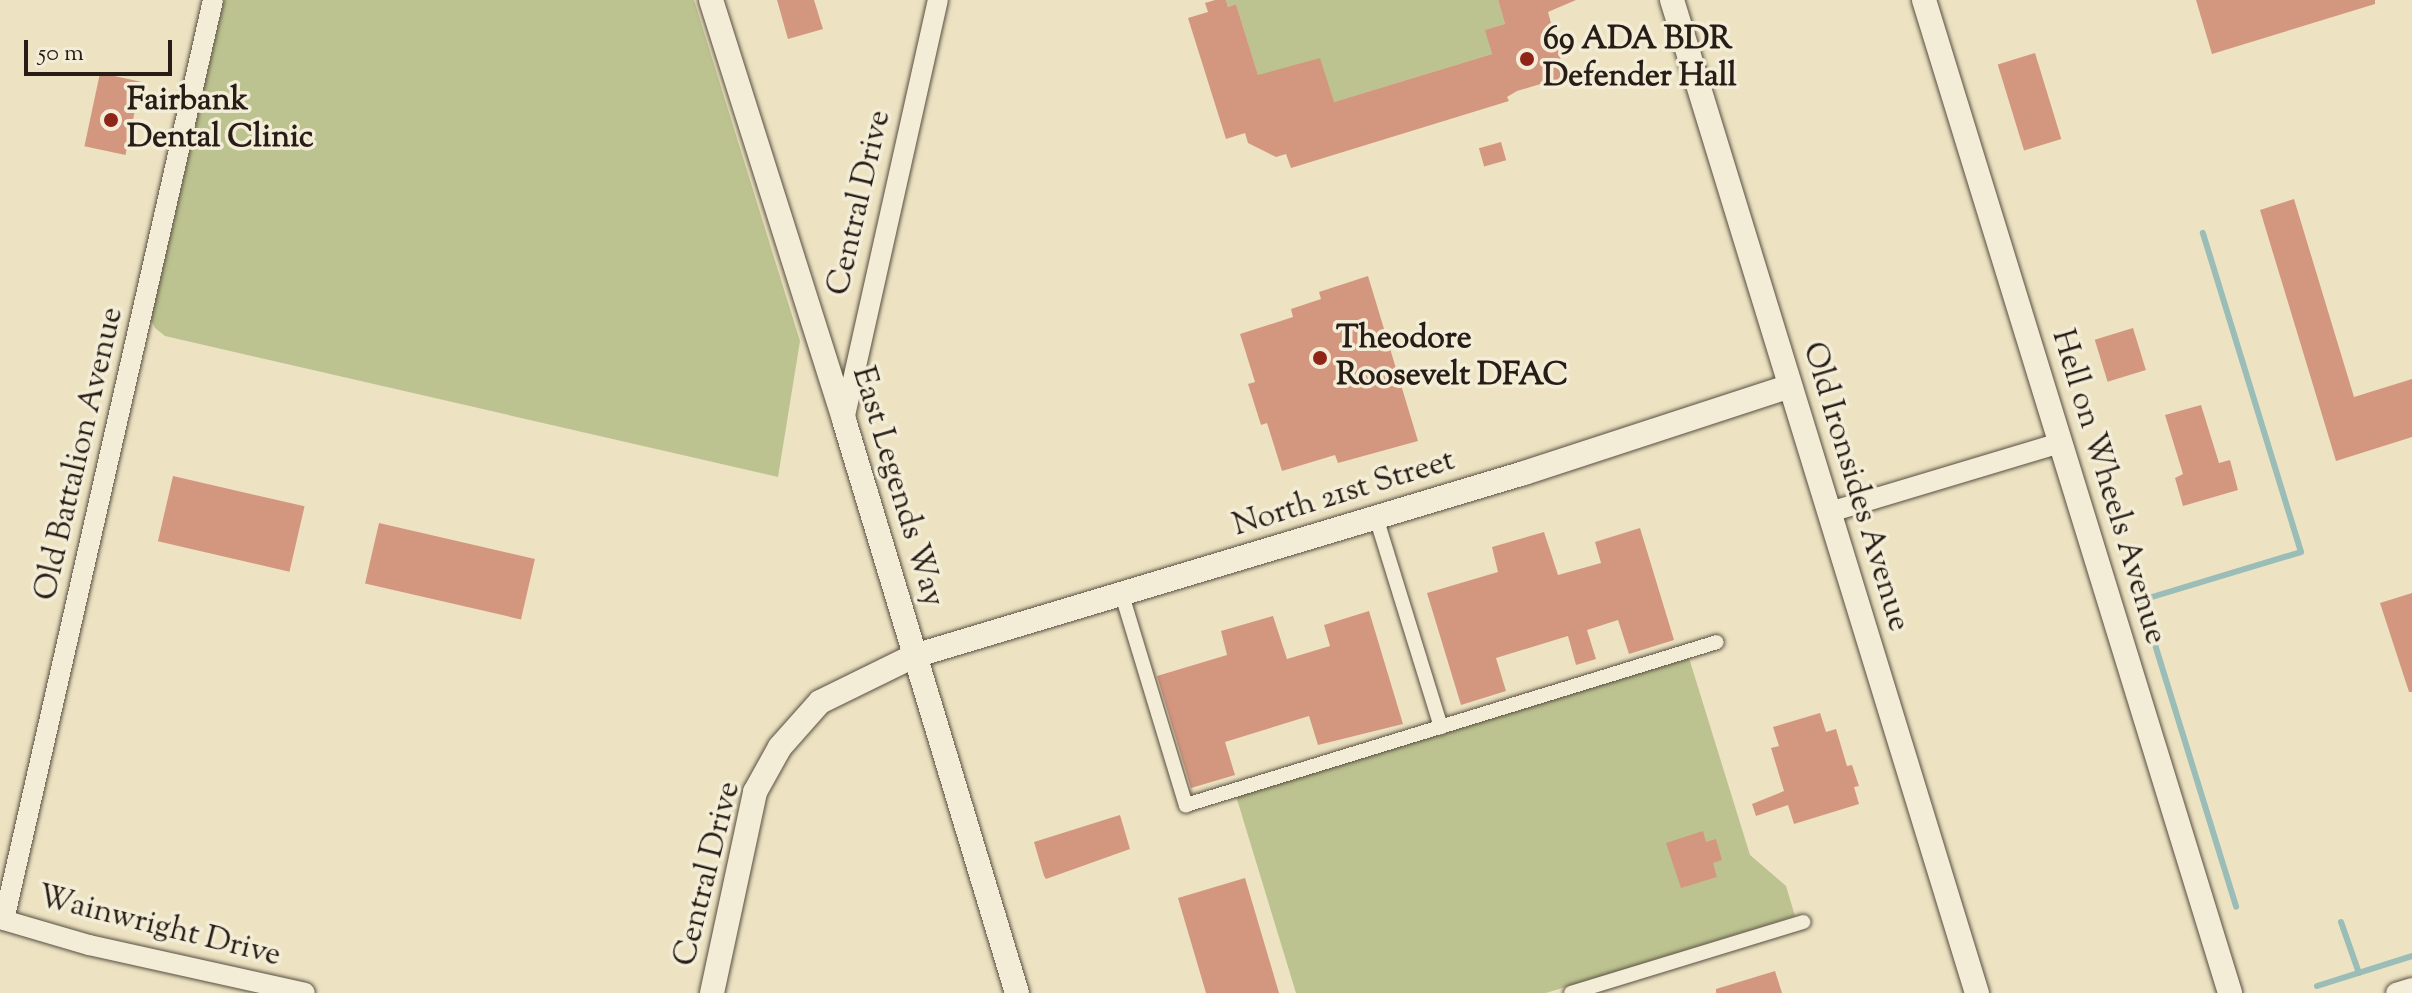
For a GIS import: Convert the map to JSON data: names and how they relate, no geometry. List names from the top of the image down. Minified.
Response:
{"streets":{"street":["Central Drive","Old Battalion Avenue","East Legends Way","Old Ironsides Avenue","Hell on Wheels Avenue","North 21st Street","Wainwright Drive"]},"crossings":[["Central Drive","East Legends Way"],["Central Drive","North 21st Street"],["Old Battalion Avenue","Wainwright Drive"],["East Legends Way","North 21st Street"],["Old Ironsides Avenue","North 21st Street"]],"places":["69 ADA BDR Defender Hall","Fairbank Dental Clinic","Theodore Roosevelt DFAC"],"scale_bar":"50 m"}
